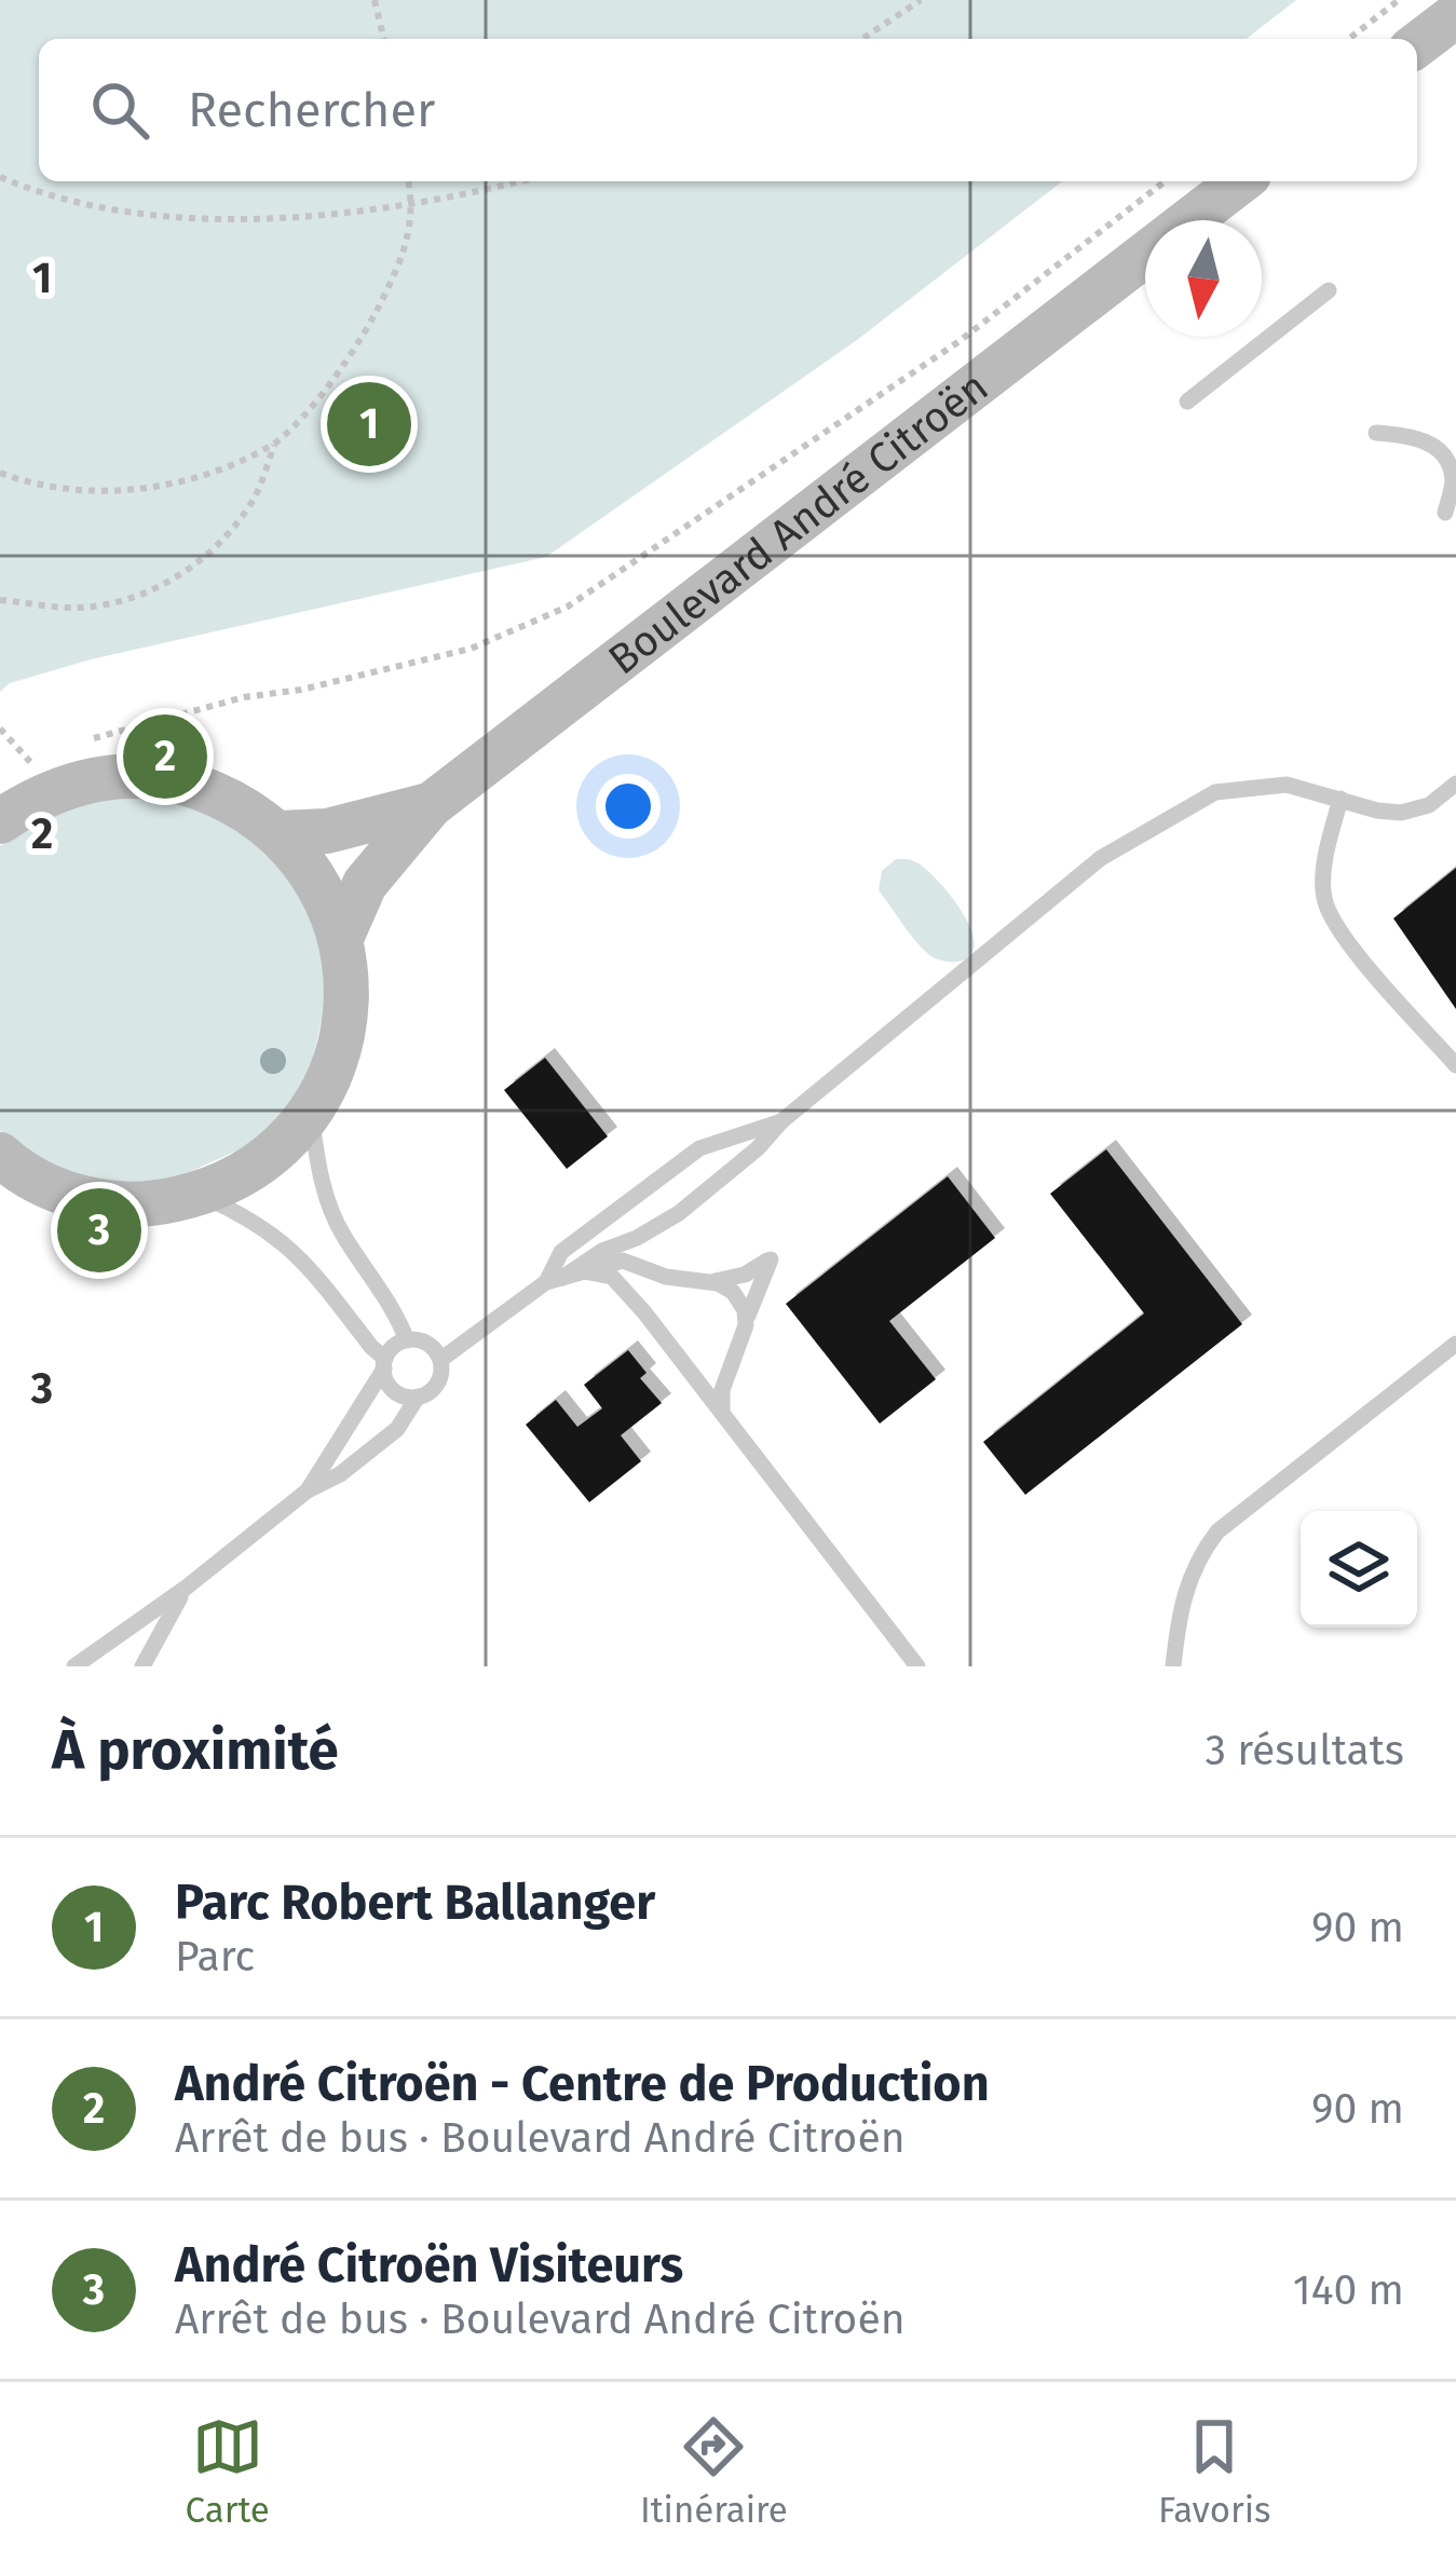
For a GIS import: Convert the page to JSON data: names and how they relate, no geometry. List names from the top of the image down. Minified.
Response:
{"streets":{"main road":["Boulevard André Citroën"]},"north":"bottom","page":{"search":"Rechercher","pins":["1","2","3"],"heading":["À proximité","3 résultats"],"list":[{"mark":"1","name":"Parc Robert Ballanger","note":"Parc","value":"90 m"},{"mark":"2","name":"André Citroën - Centre de Production","note":"Arrêt de bus · Boulevard André Citroën","value":"90 m"},{"mark":"3","name":"André Citroën Visiteurs","note":"Arrêt de bus · Boulevard André Citroën","value":"140 m"}],"nav":["Carte","Itinéraire","Favoris"]},"grid":{"rows":["1","2","3"]}}
